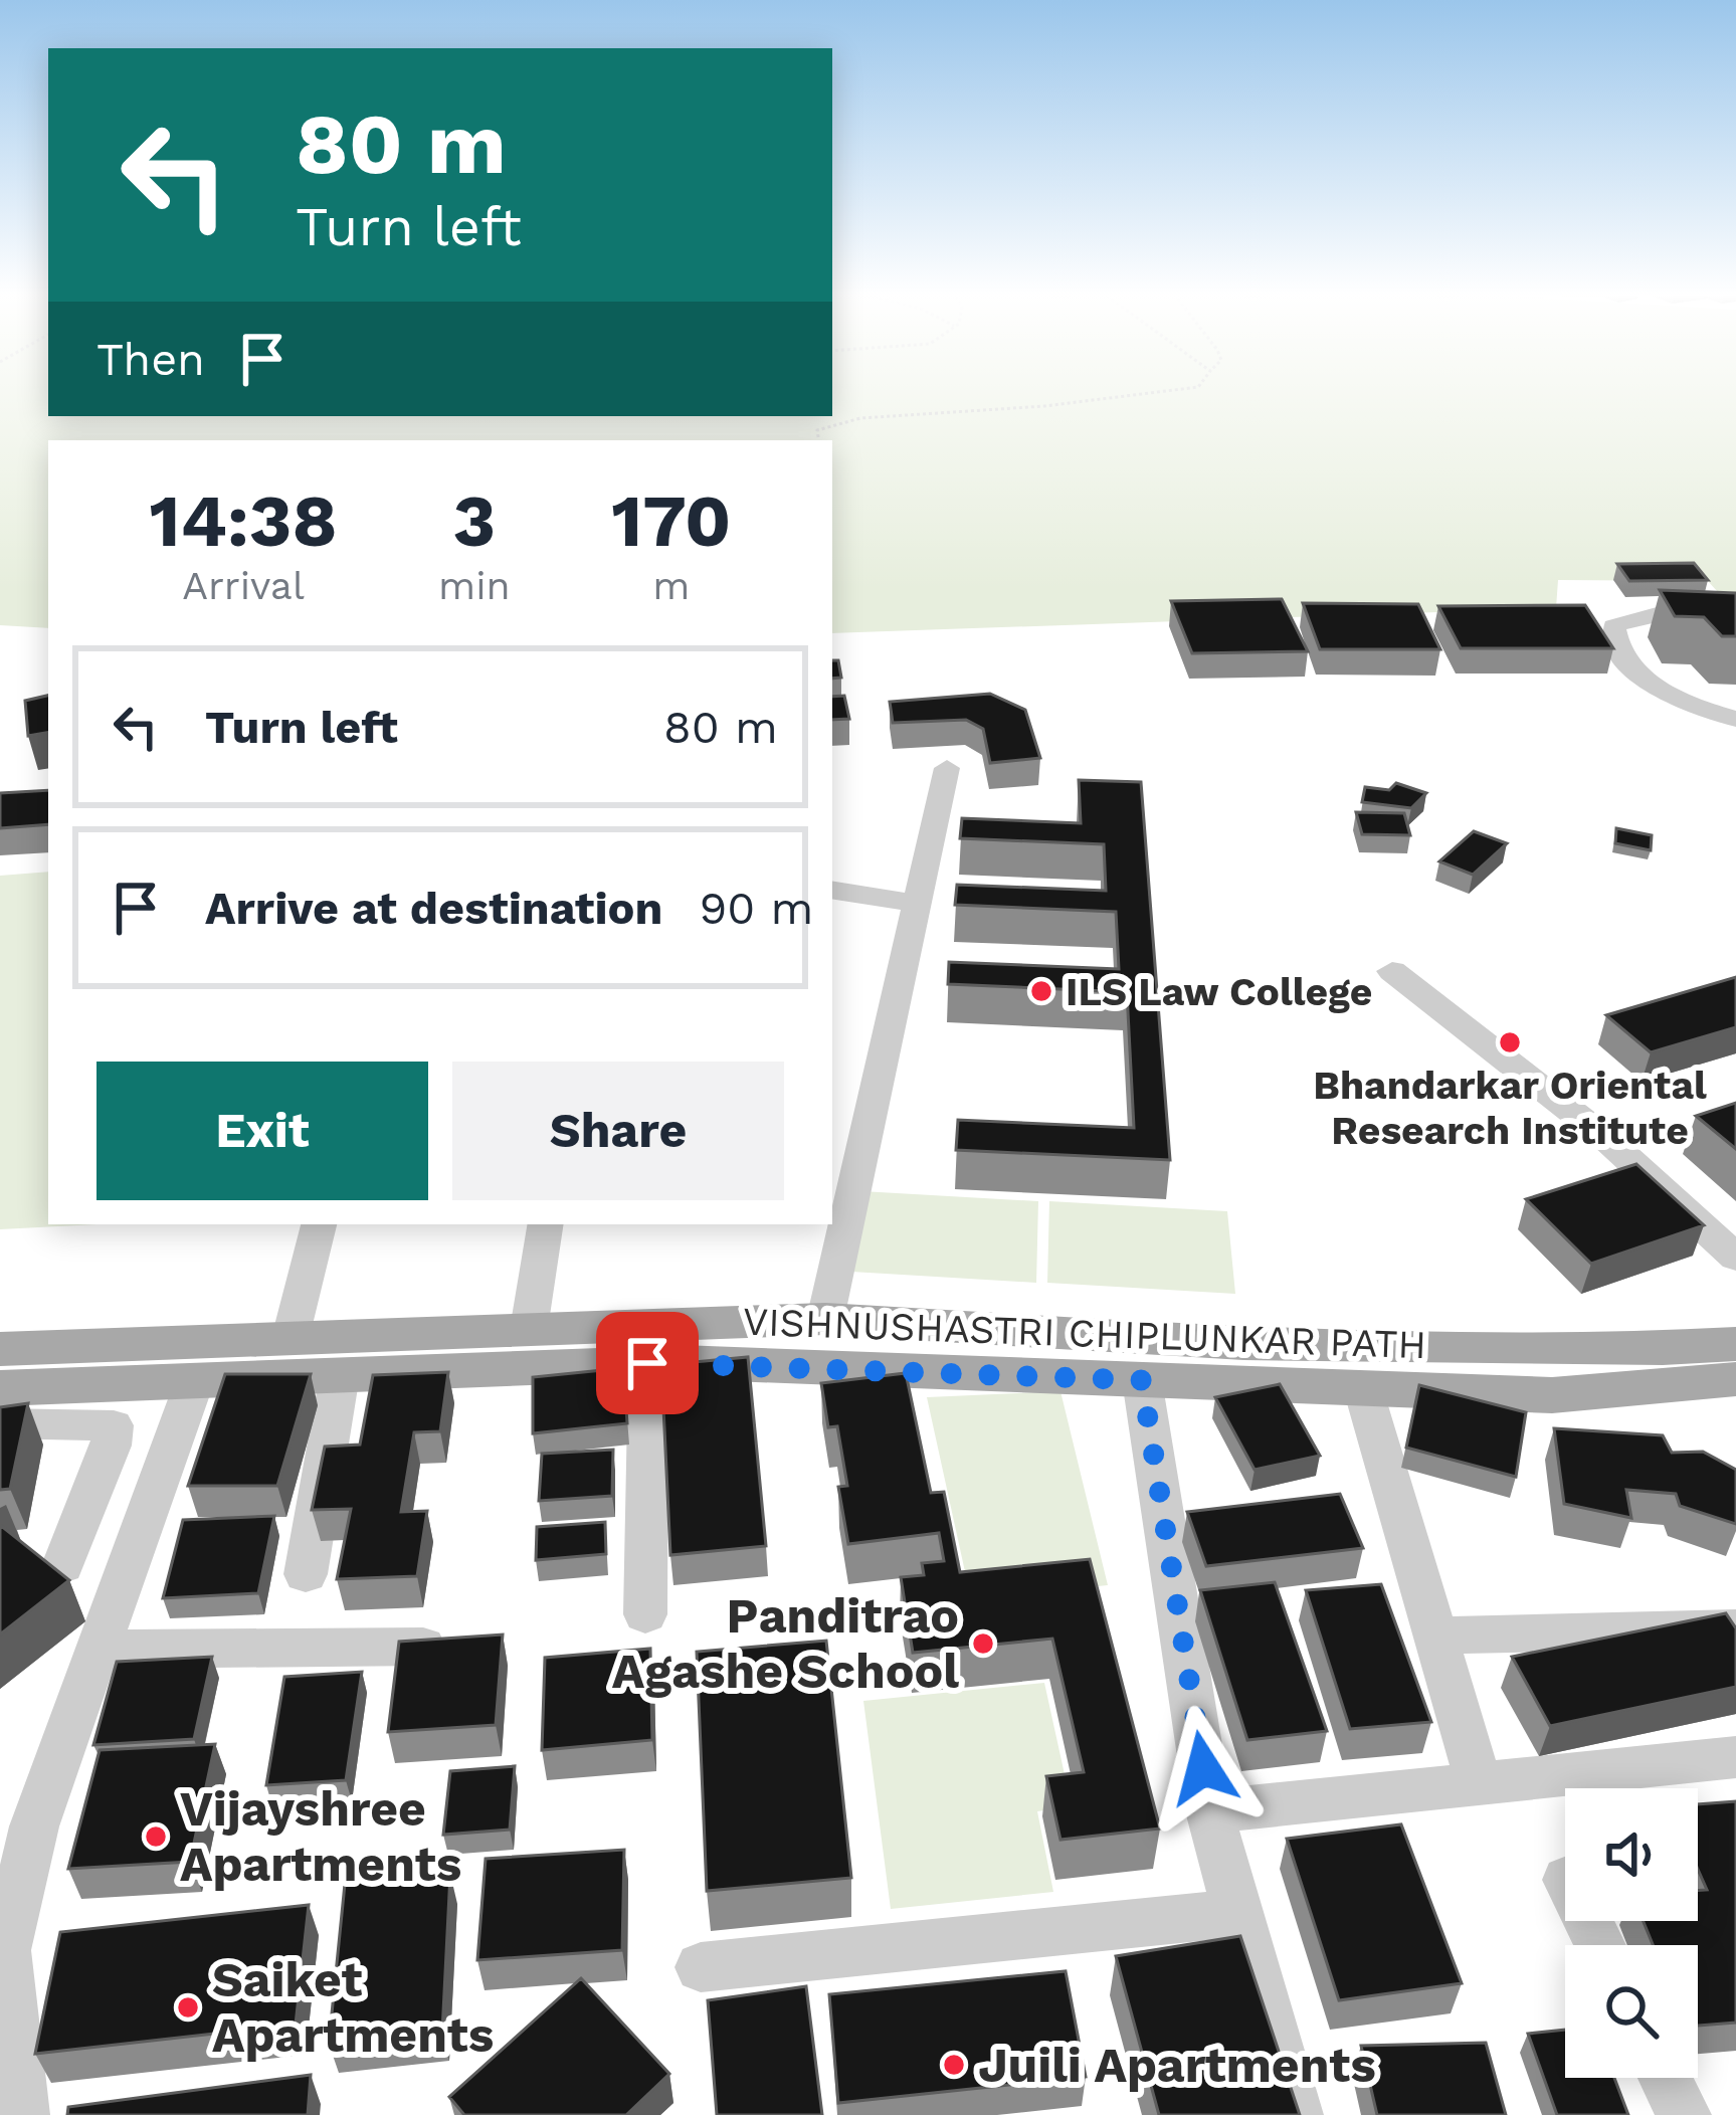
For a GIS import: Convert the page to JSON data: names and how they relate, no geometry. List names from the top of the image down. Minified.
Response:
{"streets":{"main road":["VISHNUSHASTRI CHIPLUNKAR PATH"]},"places":["ILS Law College","Bhandarkar Oriental Research Institute","Panditrao Agashe School","Vijayshree Apartments","Saiket Apartments","Juili Apartments"],"page":{"turn":["80 m","Turn left"],"then":"Then","eta":["14:38","Arrival","3","min","170","m"],"list":[{"name":"Turn left","value":"80 m"},{"name":"Arrive at destination","value":"90 m"}],"buttons":["Exit","Share"]}}
